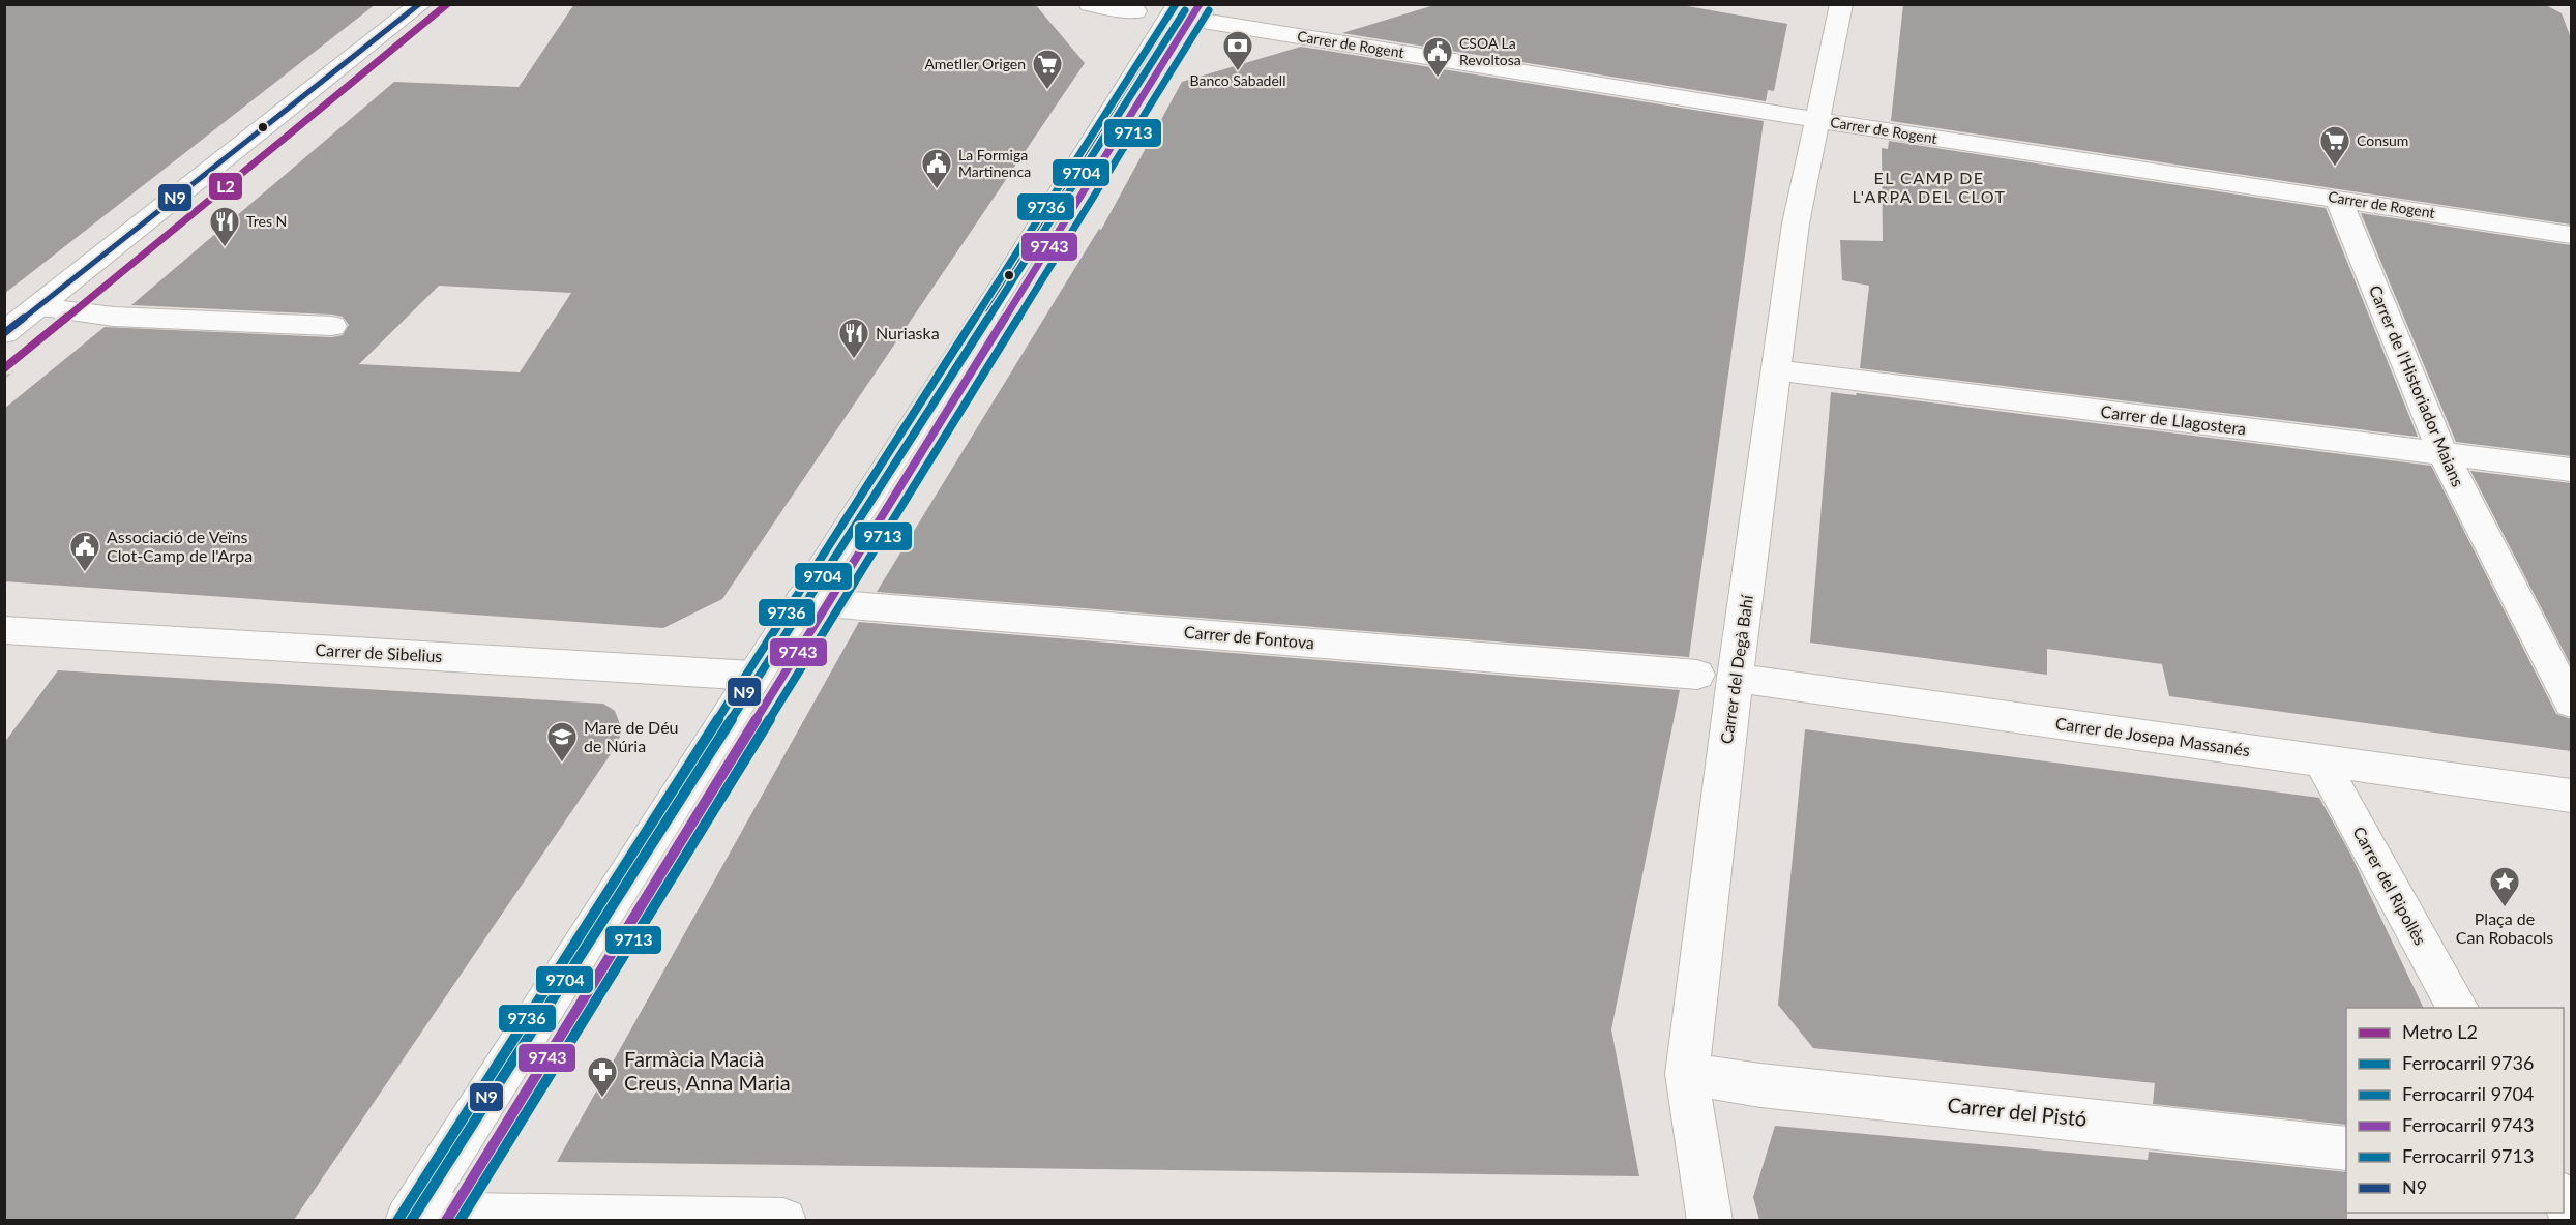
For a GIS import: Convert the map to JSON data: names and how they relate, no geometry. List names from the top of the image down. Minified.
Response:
{"streets":{"street":["Carrer de Rogent","Carrer de l'Historiador Maians","Carrer de Llagostera","Carrer de Fontova","Carrer de Sibelius","Carrer del Degà Bahí","Carrer de Josepa Massanés","Carrer del Ripollès","Carrer del Pistó"]},"crossings":[["Carrer de Rogent","Carrer de l'Historiador Maians"],["Carrer de Rogent","Carrer del Degà Bahí"],["Carrer de l'Historiador Maians","Carrer de Llagostera"],["Carrer de Llagostera","Carrer del Degà Bahí"],["Carrer del Degà Bahí","Carrer de Josepa Massanés"],["Carrer del Degà Bahí","Carrer del Pistó"],["Carrer de Josepa Massanés","Carrer del Ripollès"]],"districts":["EL CAMP DE L'ARPA DEL CLOT"],"places":{"bank":["Banco Sabadell"],"public building":["CSOA La Revoltosa","La Formiga Martinenca","Associació de Veïns Clot-Camp de l'Arpa"],"supermarket":["Ametller Origen","Consum"],"restaurant":["Tres N","Nuriaska"],"school or university":["Mare de Déu de Núria"],"place":["Plaça de Can Robacols"],"pharmacy":["Farmàcia Macià Creus, Anna Maria"]},"lines":["metro line L2","rail line 9736","rail line 9743","transit line N9","rail line 9704","rail line 9713"],"legend":["Metro L2","Ferrocarril 9736","Ferrocarril 9704","Ferrocarril 9743","Ferrocarril 9713","N9"]}
